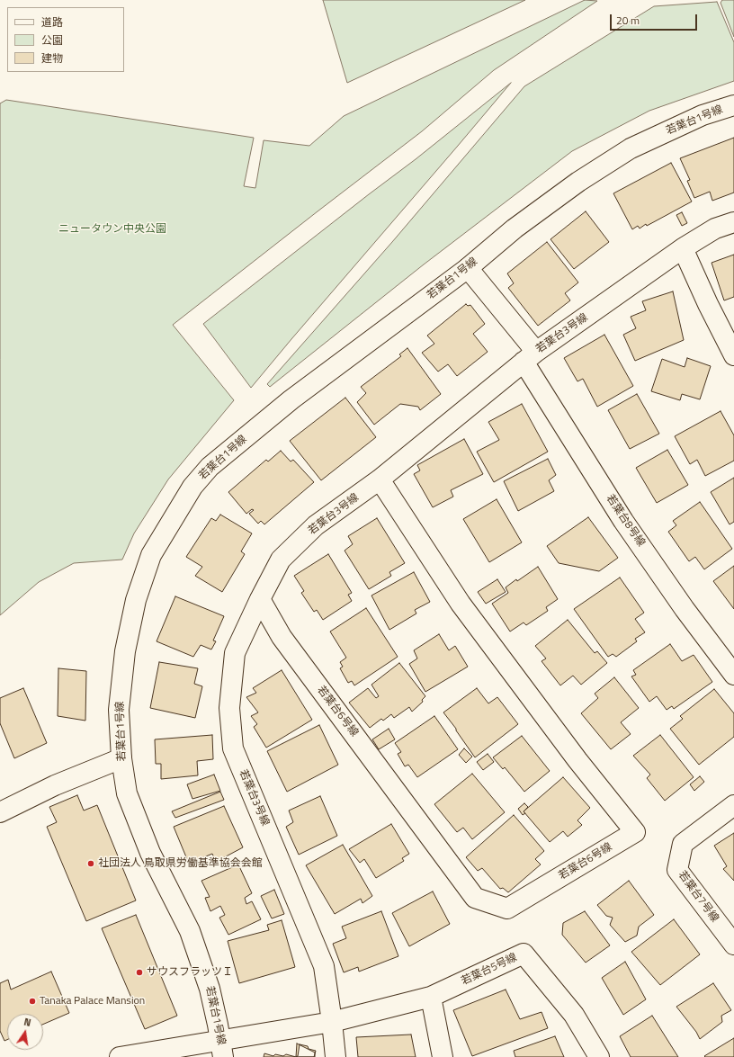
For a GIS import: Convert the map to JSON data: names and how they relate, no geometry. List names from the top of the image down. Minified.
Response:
{"streets":{"street":["若葉台1号線","若葉台3号線","若葉台8号線","若葉台6号線","若葉台7号線","若葉台5号線"]},"crossings":[["若葉台1号線","若葉台8号線"],["若葉台3号線","若葉台8号線"],["若葉台3号線","若葉台6号線"],["若葉台3号線","若葉台5号線"]],"parks":["ニュータウン中央公園"],"places":["社団法人 鳥取県労働基準協会会館","サウスフラッツＩ","Tanaka Palace Mansion"],"legend":["道路","公園","建物"],"scale_bar":"20 m","north":"top"}
